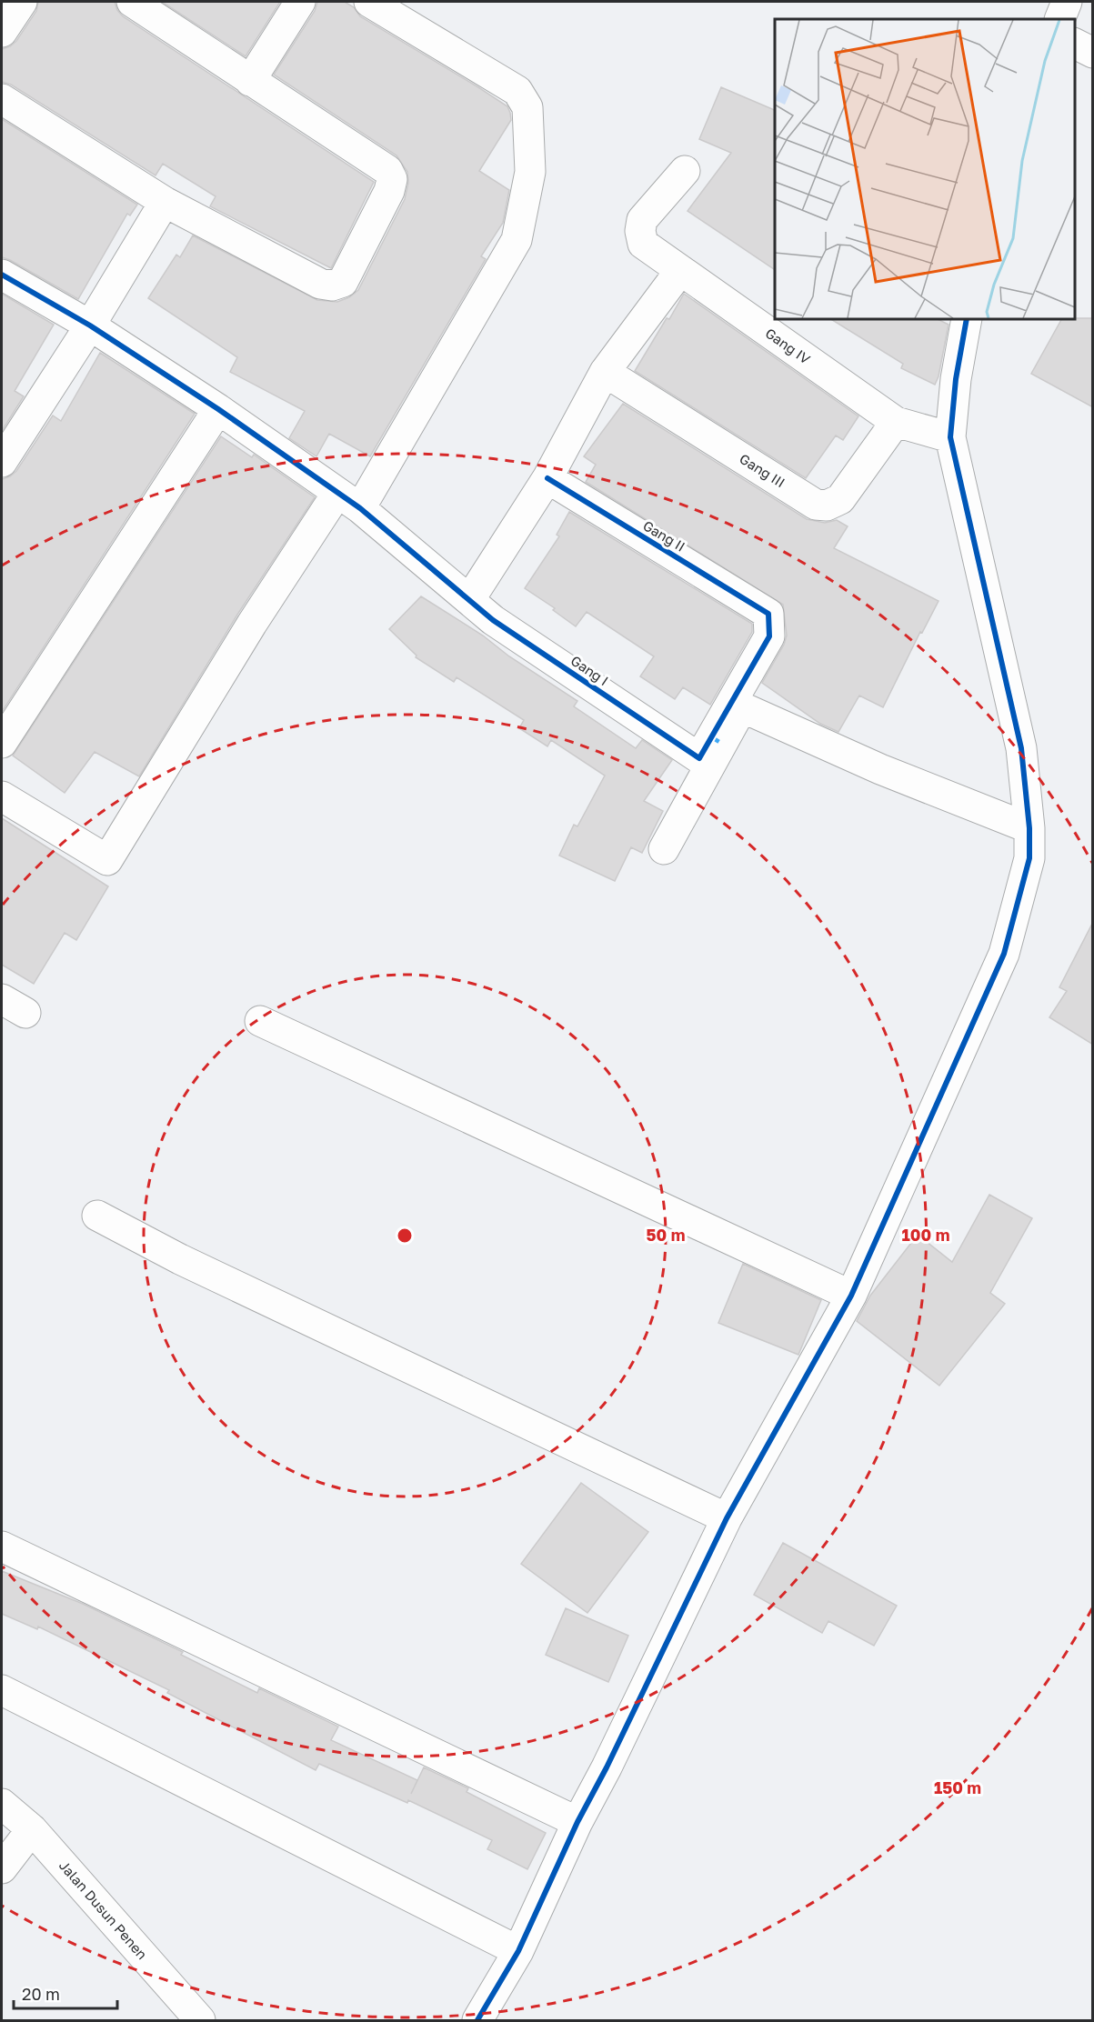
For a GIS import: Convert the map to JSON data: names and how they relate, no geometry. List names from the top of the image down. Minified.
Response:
{"streets":{"street":["Gang IV","Gang III","Gang II","Gang I","Jalan Dusun Penen"]},"crossings":[["Gang IV","Gang III"],["Gang II","Gang I"]],"scale_bar":"20 m","rings":["50 m","100 m","150 m"]}
